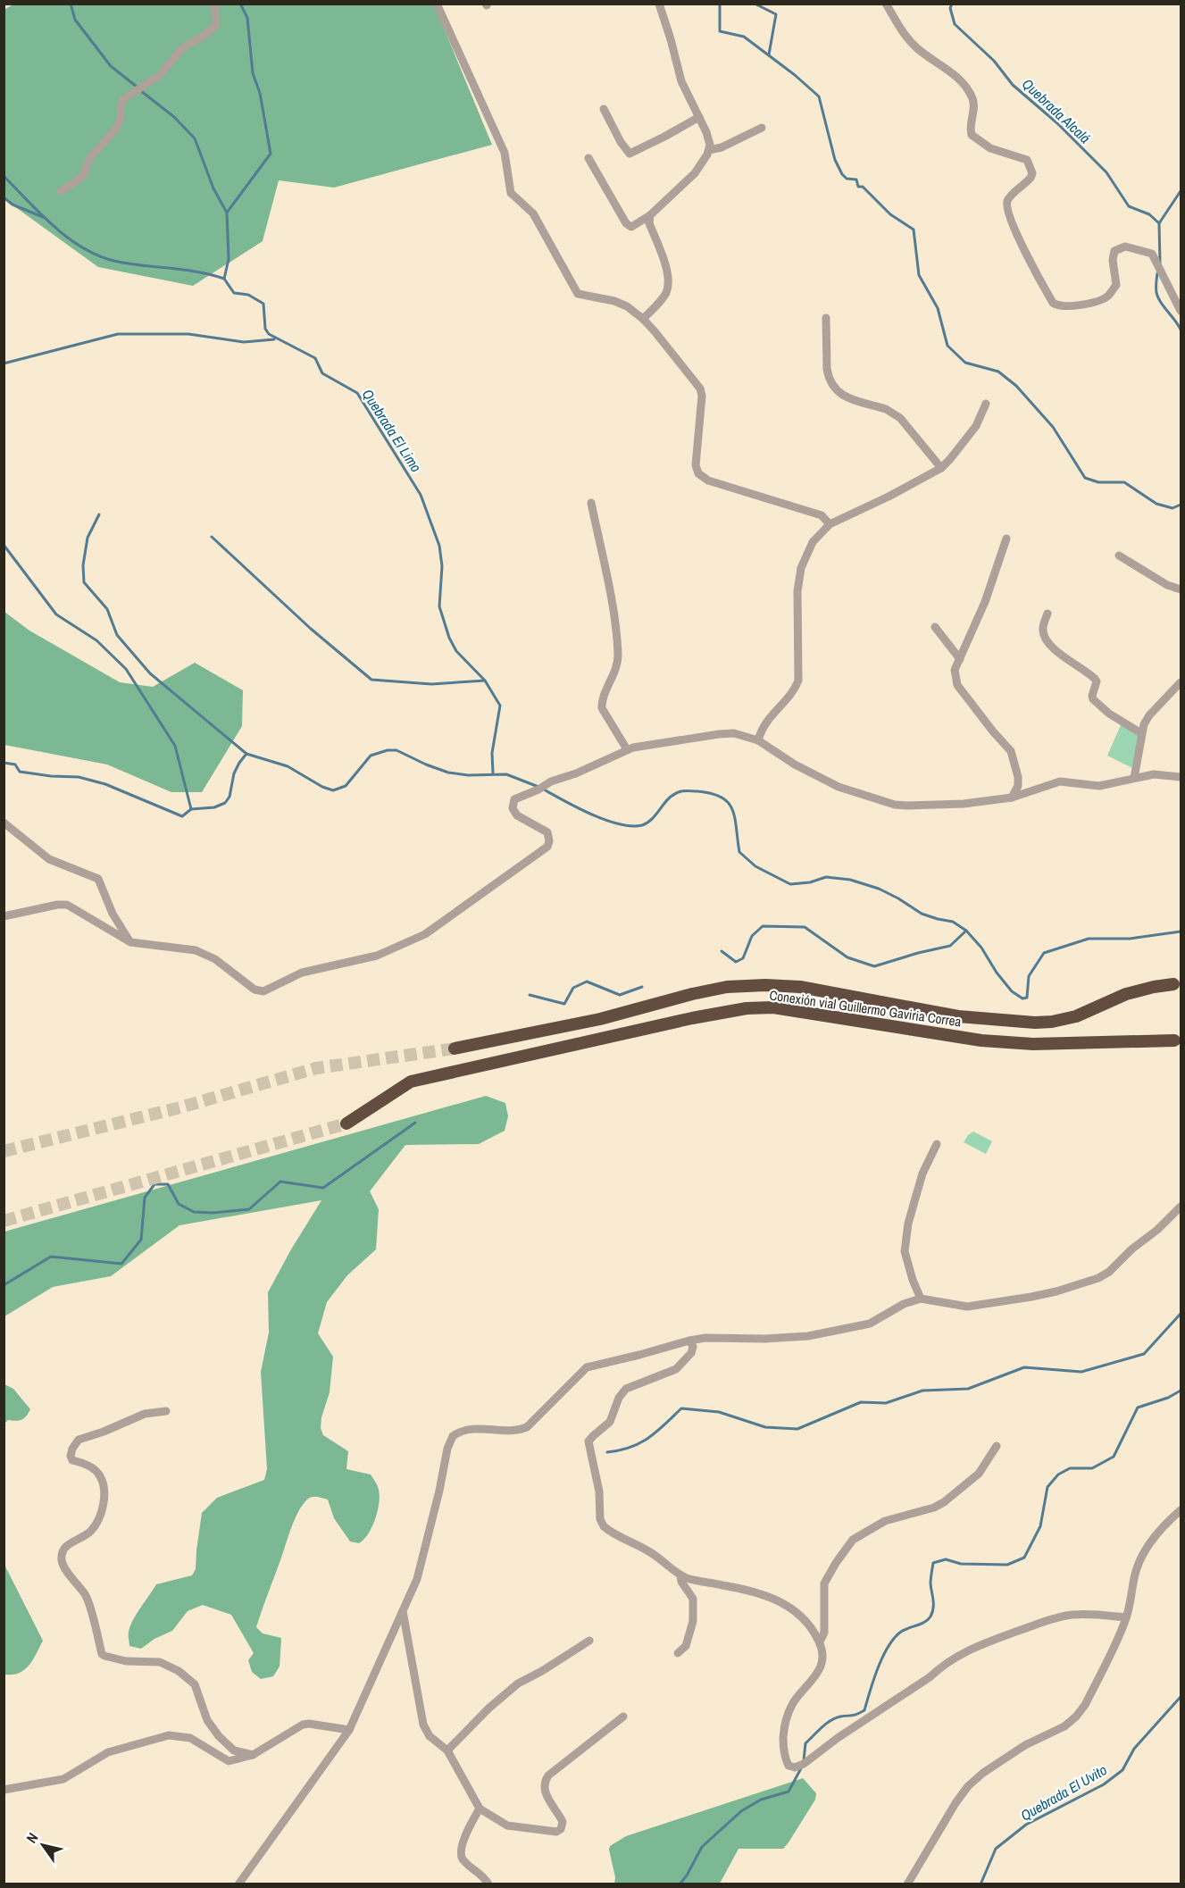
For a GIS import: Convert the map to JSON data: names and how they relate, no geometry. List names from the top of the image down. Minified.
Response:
{"streets":{"highway":["Conexión vial Guillermo Gaviria Correa"]},"water":["Quebrada Alcalá","Quebrada El Limo","Quebrada El Uvito"],"north":"top left"}
